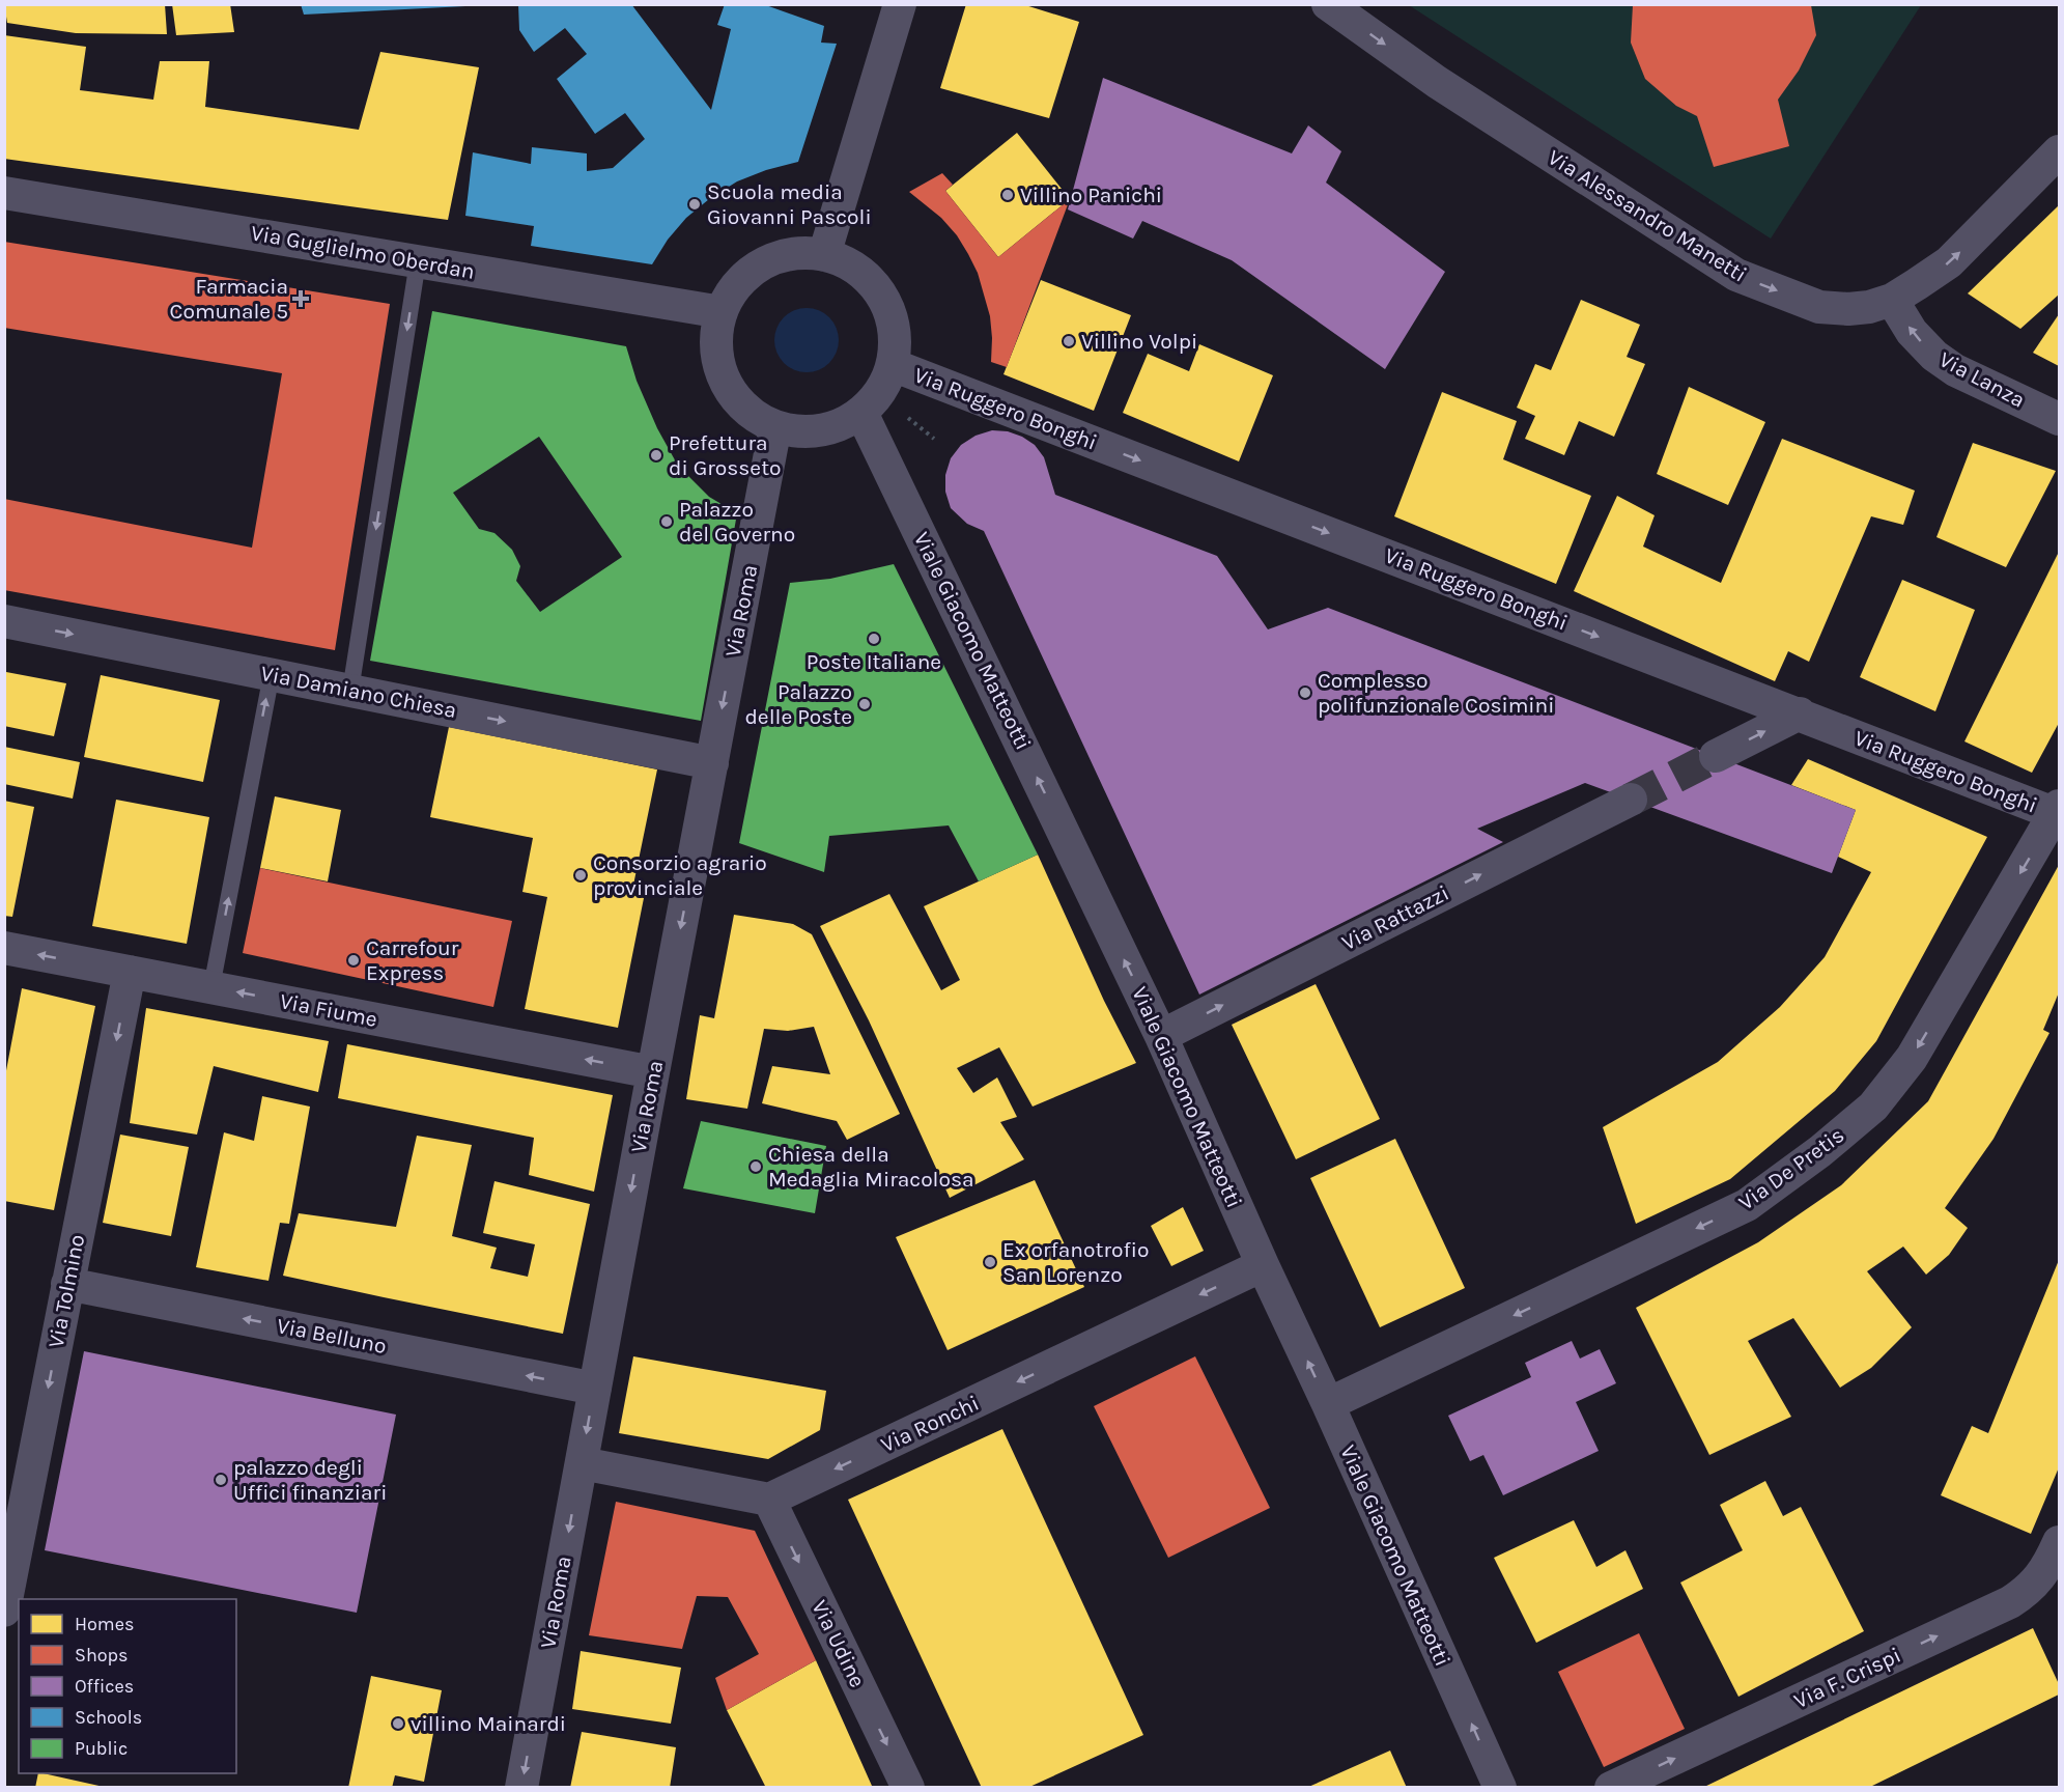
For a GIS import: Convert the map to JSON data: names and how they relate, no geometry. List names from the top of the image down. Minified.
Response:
{"streets":{"street":["Via Alessandro Manetti","Via Guglielmo Oberdan","Via Lanza","Via Ruggero Bonghi","Via Roma","Viale Giacomo Matteotti","Via Damiano Chiesa","Via Rattazzi","Via Fiume","Via De Pretis","Via Tolmino","Via Belluno","Via Ronchi","Via Udine","Via F. Crispi"]},"crossings":[["Via Alessandro Manetti","Via Lanza"],["Via Guglielmo Oberdan","Via Ruggero Bonghi"],["Via Guglielmo Oberdan","Via Roma"],["Via Guglielmo Oberdan","Viale Giacomo Matteotti"],["Via Ruggero Bonghi","Via Roma"],["Via Ruggero Bonghi","Viale Giacomo Matteotti"],["Via Ruggero Bonghi","Via De Pretis"],["Via Roma","Viale Giacomo Matteotti"],["Via Roma","Via Damiano Chiesa"],["Via Roma","Via Fiume"],["Via Roma","Via Belluno"],["Viale Giacomo Matteotti","Via Rattazzi"],["Viale Giacomo Matteotti","Via De Pretis"],["Viale Giacomo Matteotti","Via Ronchi"],["Via Fiume","Via Tolmino"],["Via Tolmino","Via Belluno"],["Via Ronchi","Via Udine"]],"one_way":["Via Alessandro Manetti","Via Lanza","Via Ruggero Bonghi","Via Roma","Viale Giacomo Matteotti","Via Damiano Chiesa","Via Rattazzi","Via Fiume","Via De Pretis","Via Tolmino","Via Belluno","Via Ronchi","Via Udine","Via F. Crispi"],"places":{"other":["Villino Panichi","Scuola media Giovanni Pascoli","Villino Volpi","Prefettura di Grosseto","Palazzo del Governo","Poste Italiane","Complesso polifunzionale Cosimini","Palazzo delle Poste","Consorzio agrario provinciale","Carrefour Express","Chiesa della Medaglia Miracolosa","Ex orfanotrofio San Lorenzo","palazzo degli Uffici finanziari","villino Mainardi"],"health":["Farmacia Comunale 5"]},"legend":["Homes","Shops","Offices","Schools","Public"]}
